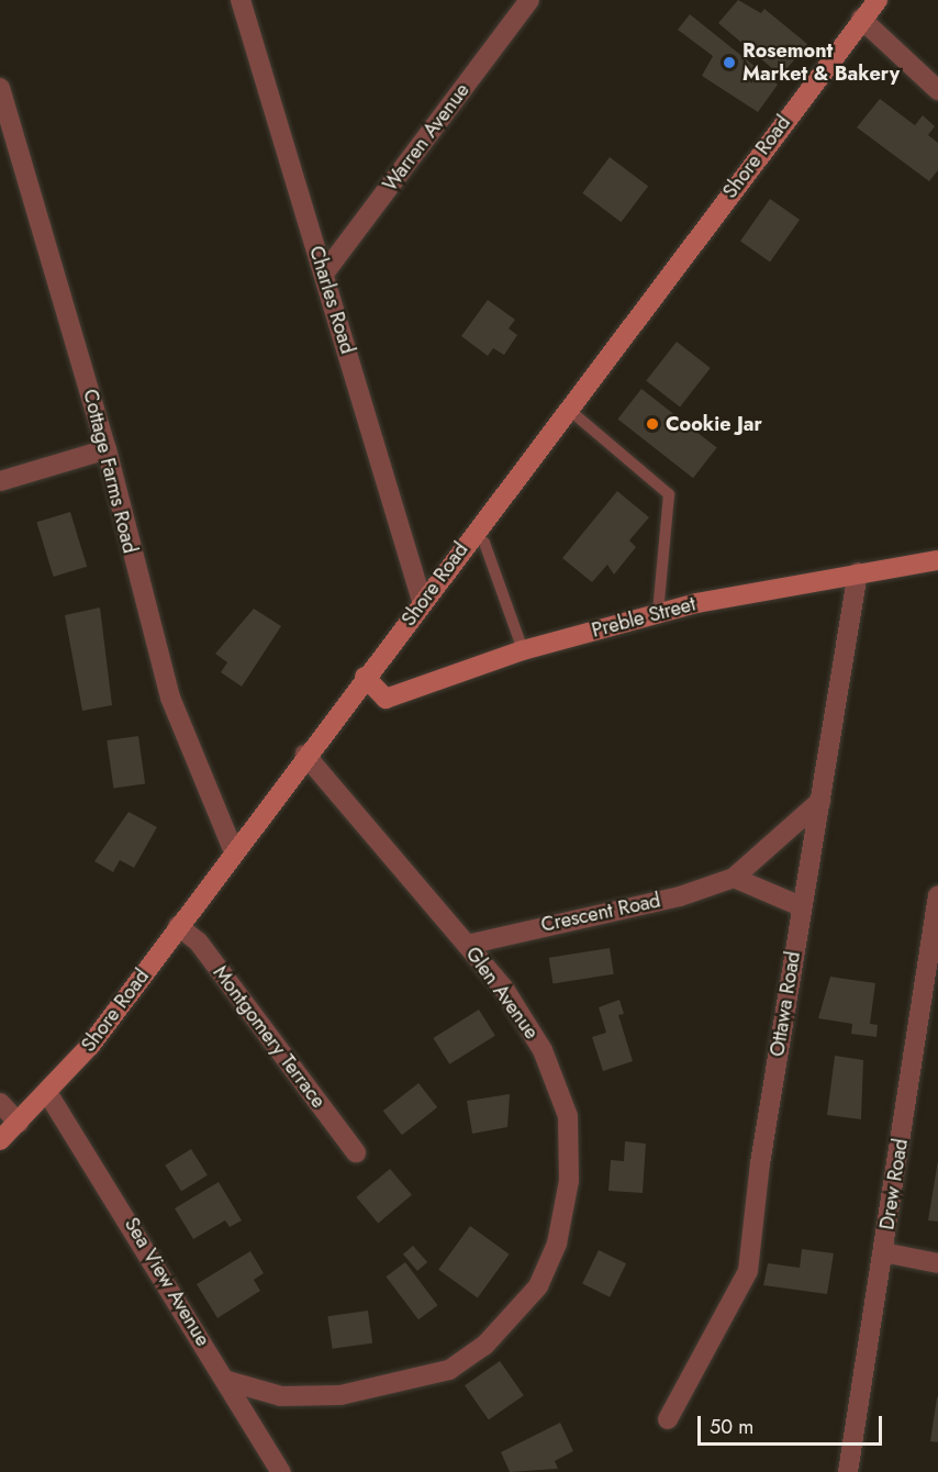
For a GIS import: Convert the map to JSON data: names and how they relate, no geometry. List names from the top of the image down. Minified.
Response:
{"streets":{"street":["Warren Avenue","Shore Road","Charles Road","Cottage Farms Road","Preble Street","Crescent Road","Glen Avenue","Ottawa Road","Montgomery Terrace","Drew Road","Sea View Avenue"]},"crossings":[["Warren Avenue","Charles Road"],["Shore Road","Charles Road"],["Shore Road","Cottage Farms Road"],["Shore Road","Preble Street"],["Shore Road","Glen Avenue"],["Shore Road","Montgomery Terrace"],["Shore Road","Sea View Avenue"],["Preble Street","Ottawa Road"],["Crescent Road","Glen Avenue"],["Crescent Road","Ottawa Road"],["Glen Avenue","Sea View Avenue"]],"places":["Rosemont Market & Bakery","Cookie Jar"],"scale_bar":"50 m"}
